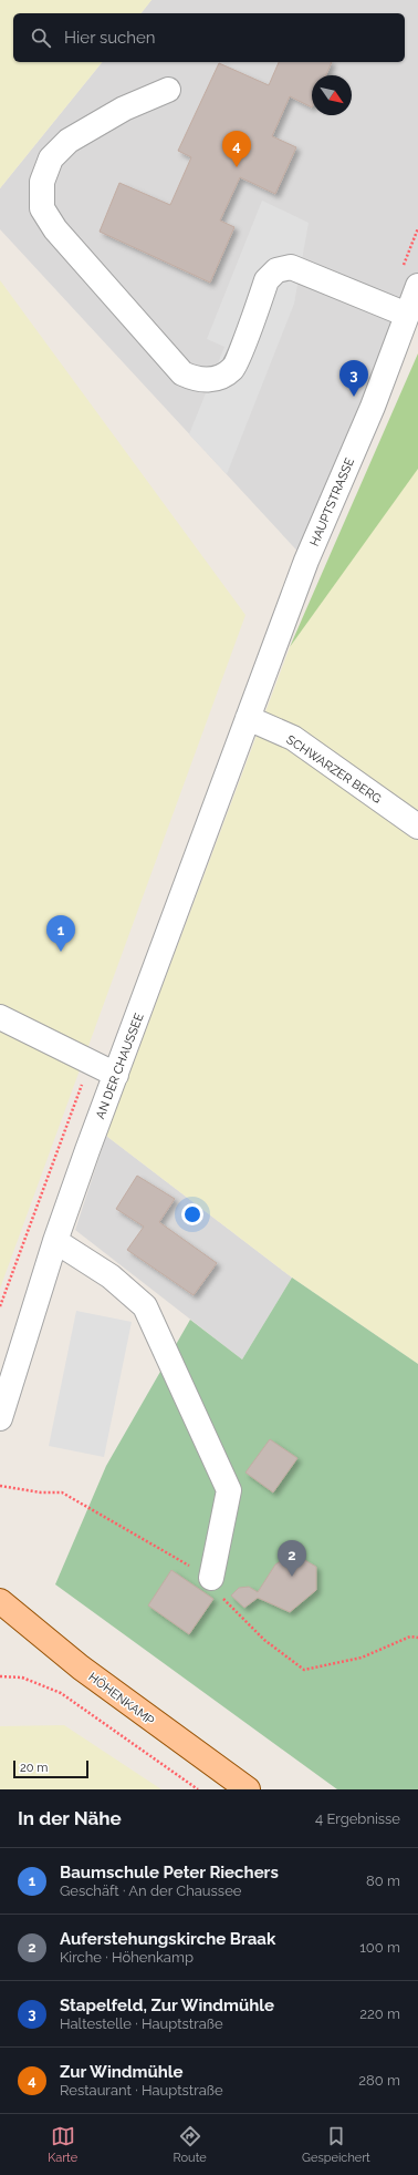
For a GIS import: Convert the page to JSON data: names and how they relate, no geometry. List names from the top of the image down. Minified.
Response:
{"streets":{"main road":["HÖHENKAMP"],"street":["HAUPTSTRASSE","SCHWARZER BERG","AN DER CHAUSSEE"]},"crossings":[["HAUPTSTRASSE","SCHWARZER BERG"],["HAUPTSTRASSE","AN DER CHAUSSEE"],["SCHWARZER BERG","AN DER CHAUSSEE"]],"scale_bar":"20 m","north":"bottom right","page":{"search":"Hier suchen","pins":["4","3","1","2"],"scale":"20 m","heading":["In der Nähe","4 Ergebnisse"],"list":[{"mark":"1","name":"Baumschule Peter Riechers","note":"Geschäft · An der Chaussee","value":"80 m"},{"mark":"2","name":"Auferstehungskirche Braak","note":"Kirche · Höhenkamp","value":"100 m"},{"mark":"3","name":"Stapelfeld, Zur Windmühle","note":"Haltestelle · Hauptstraße","value":"220 m"},{"mark":"4","name":"Zur Windmühle","note":"Restaurant · Hauptstraße","value":"280 m"}],"nav":["Karte","Route","Gespeichert"]}}
